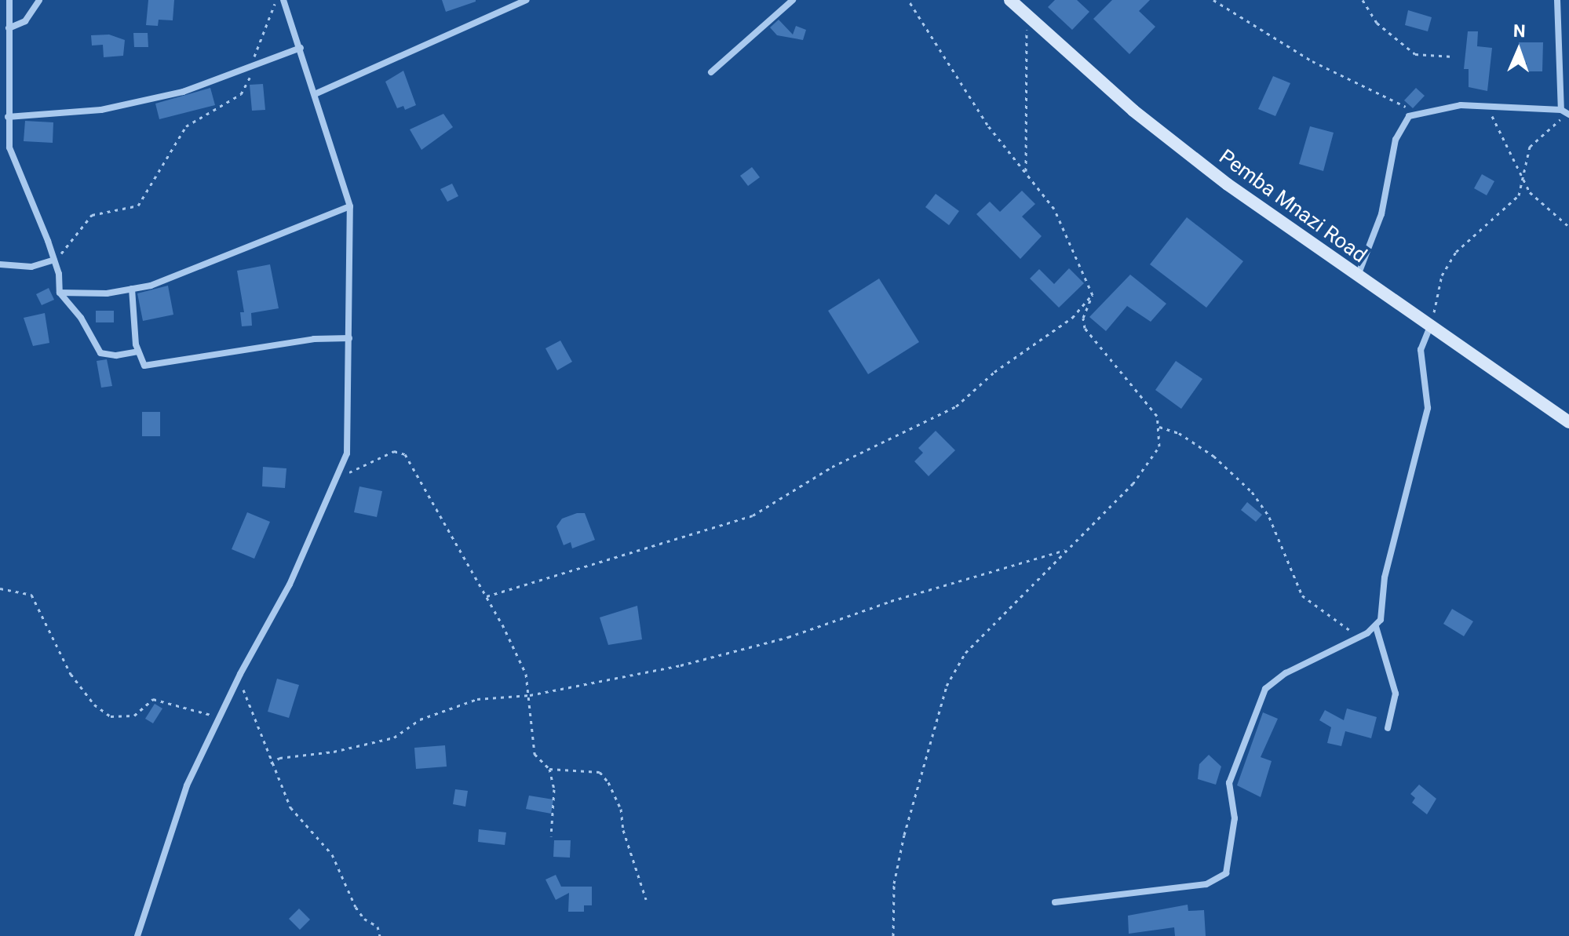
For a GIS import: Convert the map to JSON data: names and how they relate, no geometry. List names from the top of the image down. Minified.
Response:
{"streets":{"main road":["Pemba Mnazi Road"]},"north":"top"}
